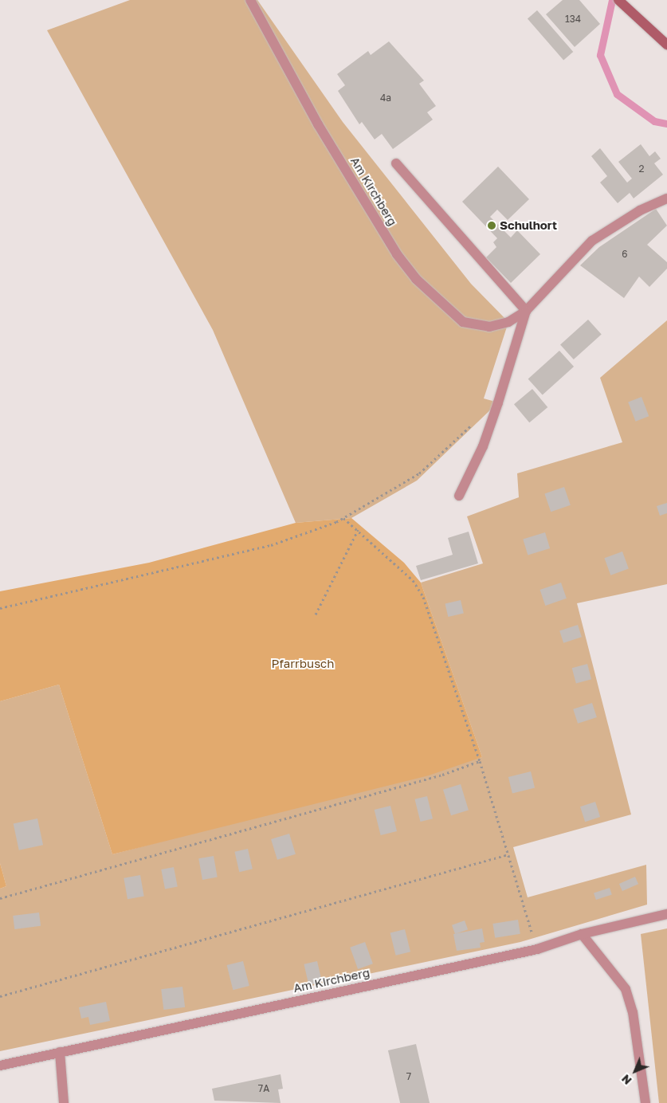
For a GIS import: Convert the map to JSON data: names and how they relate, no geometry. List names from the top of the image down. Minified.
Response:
{"streets":{"street":["Am Kirchberg"]},"parks":["Pfarrbusch"],"places":["Schulhort"],"house_numbers":["134","4a","2","6","7","7A"],"north":"bottom left"}
